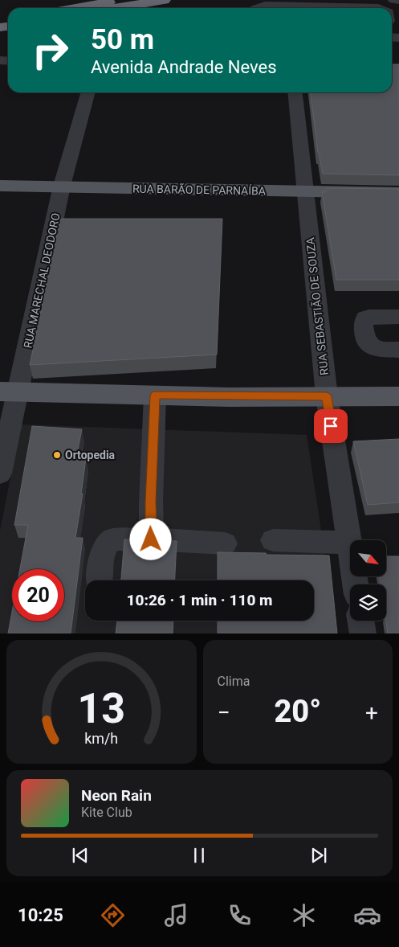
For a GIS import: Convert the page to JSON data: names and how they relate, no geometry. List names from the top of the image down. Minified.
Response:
{"streets":{"main road":["RUA BARÃO DE PARNAÍBA"],"street":["RUA MARECHAL DEODORO","RUA SEBASTIÃO DE SOUZA"]},"crossings":[["RUA BARÃO DE PARNAÍBA","RUA MARECHAL DEODORO"],["RUA BARÃO DE PARNAÍBA","RUA SEBASTIÃO DE SOUZA"]],"places":["Ortopedia"],"north":"bottom right","page":{"turn":["50 m","Avenida Andrade Neves"],"limit":"20","trip":"10:26 · 1 min · 110 m","tile":"Clima","heat":["−","20°","+"],"song":["Neon Rain","Kite Club"],"tabs":"10:25","gauge":["13","km/h"]}}
